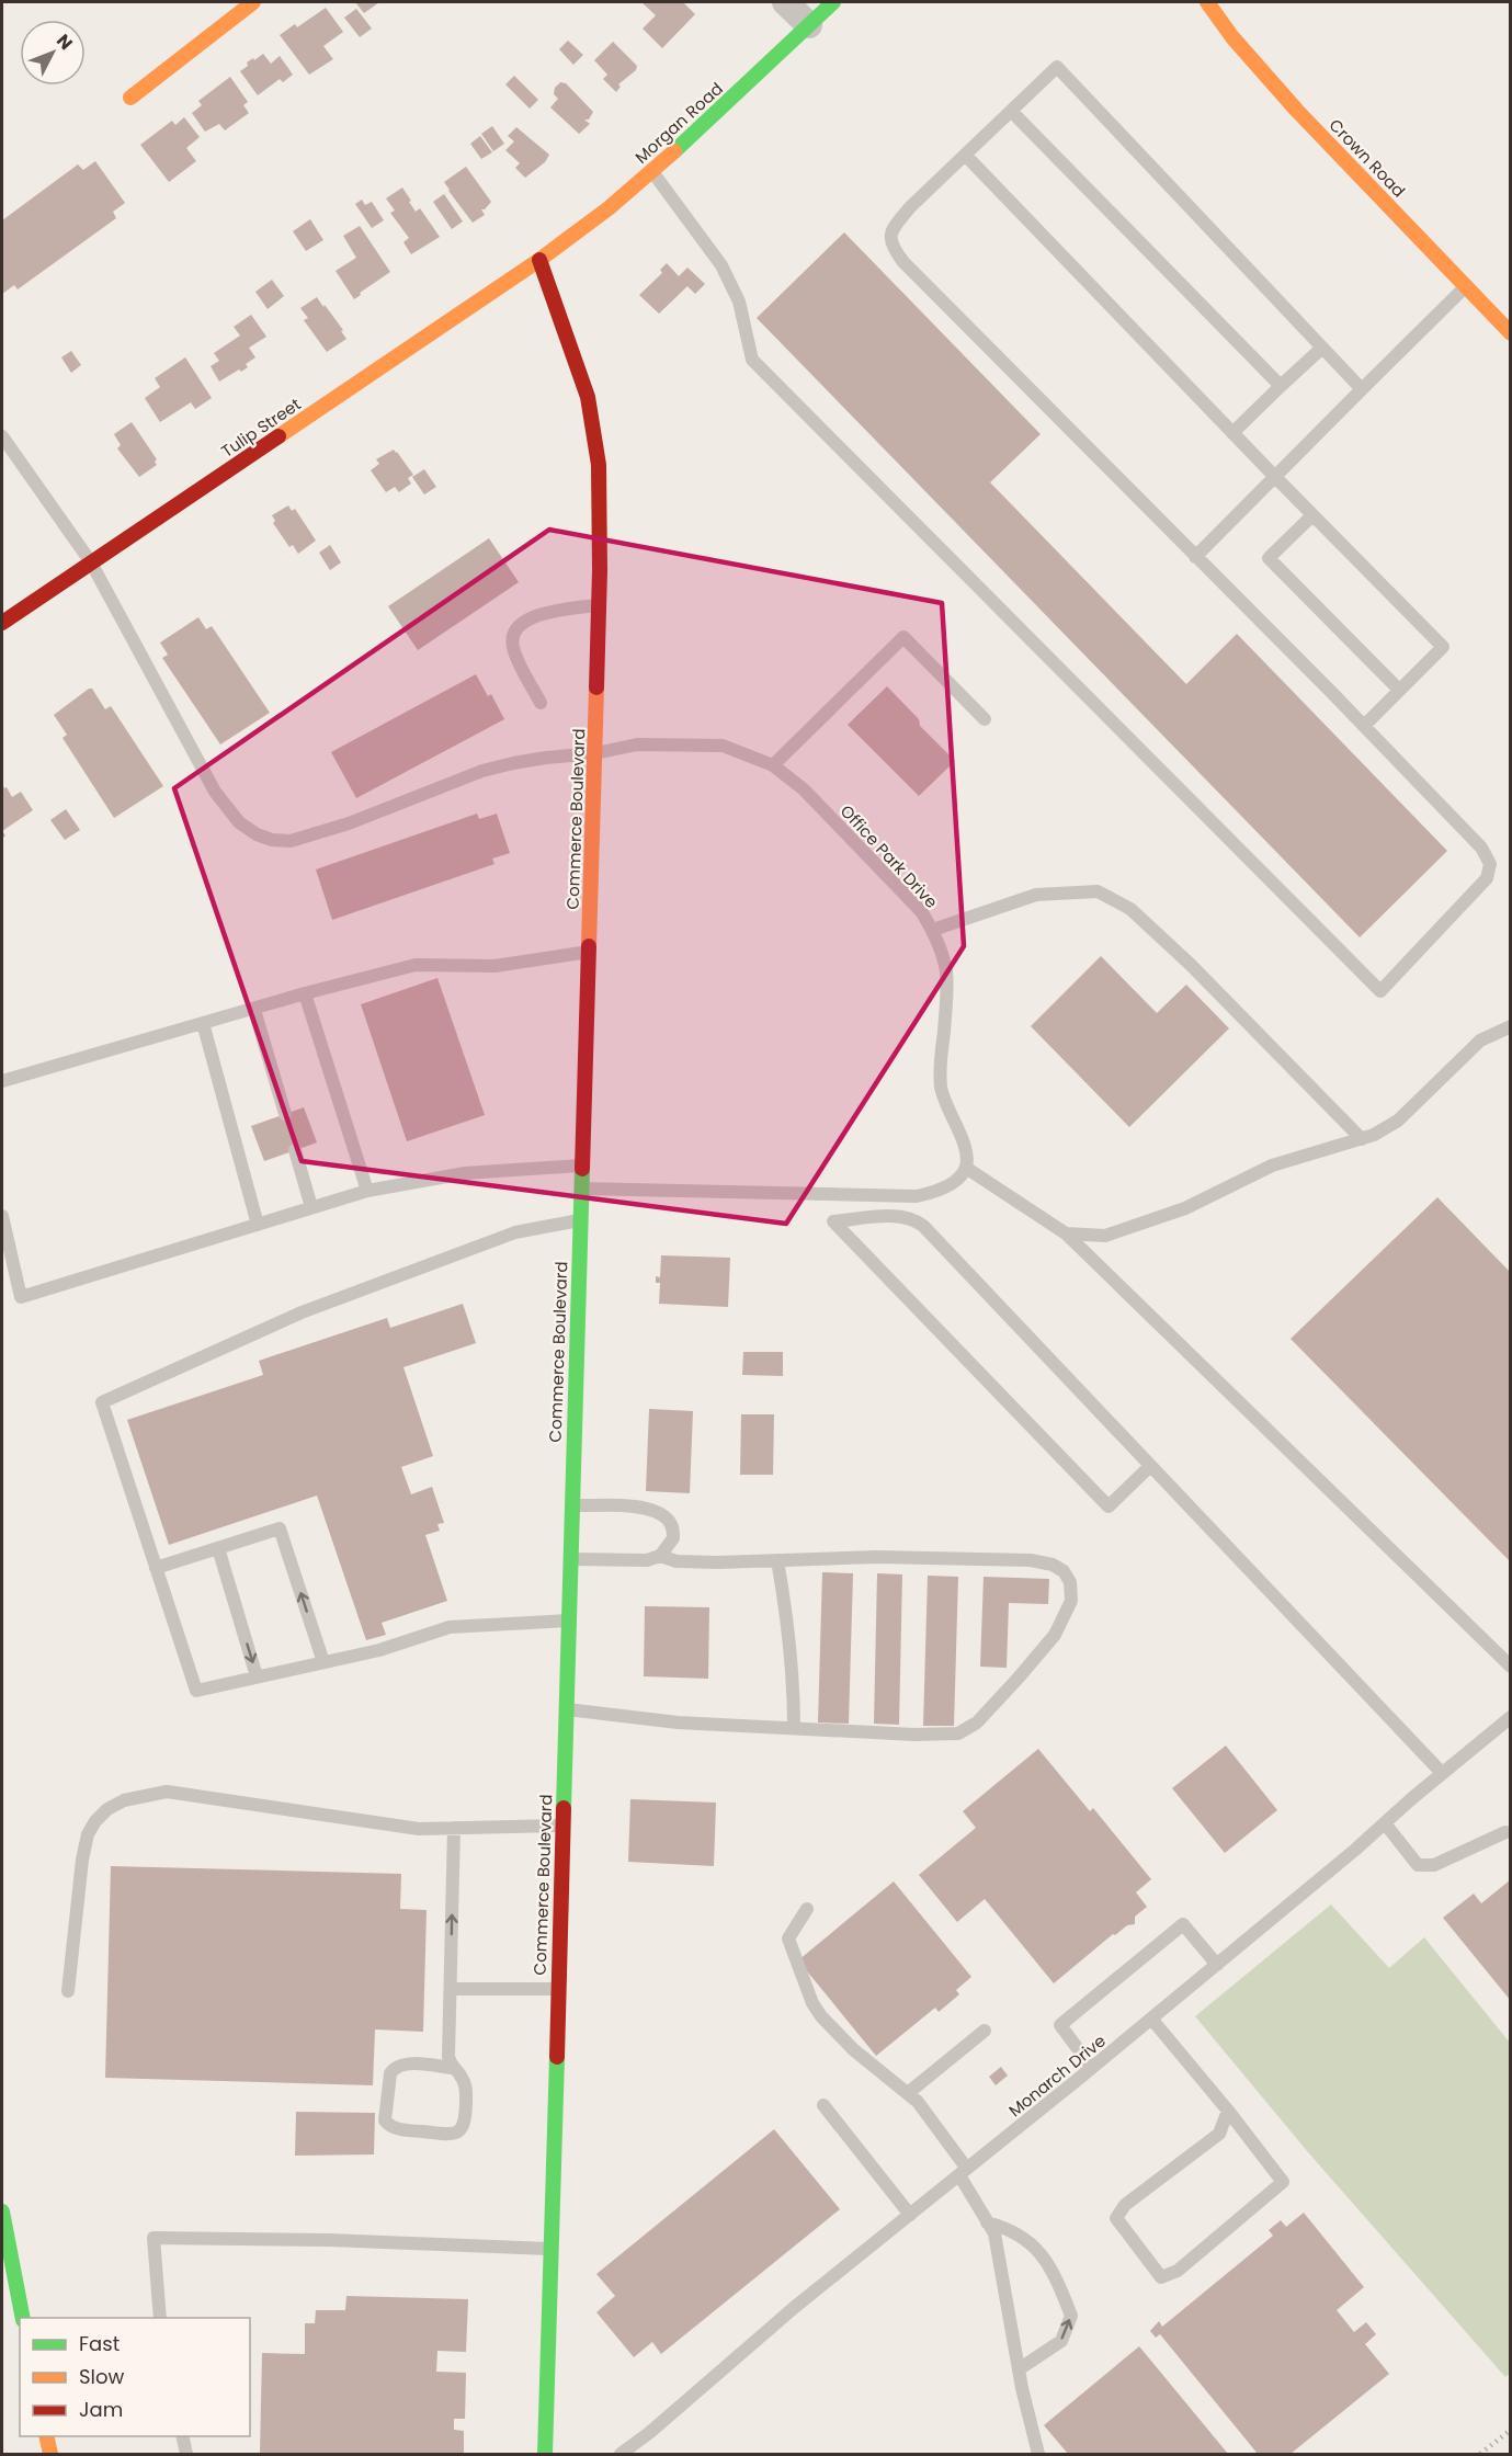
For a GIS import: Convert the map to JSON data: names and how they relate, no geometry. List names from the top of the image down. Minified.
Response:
{"streets":{"main road":["Morgan Road","Crown Road","Tulip Street","Commerce Boulevard"],"lane":["Office Park Drive","Monarch Drive"]},"crossings":[["Morgan Road","Tulip Street"],["Morgan Road","Commerce Boulevard"],["Tulip Street","Commerce Boulevard"],["Tulip Street","Office Park Drive"],["Commerce Boulevard","Office Park Drive"]],"legend":["Fast","Slow","Jam"],"north":"top right"}
